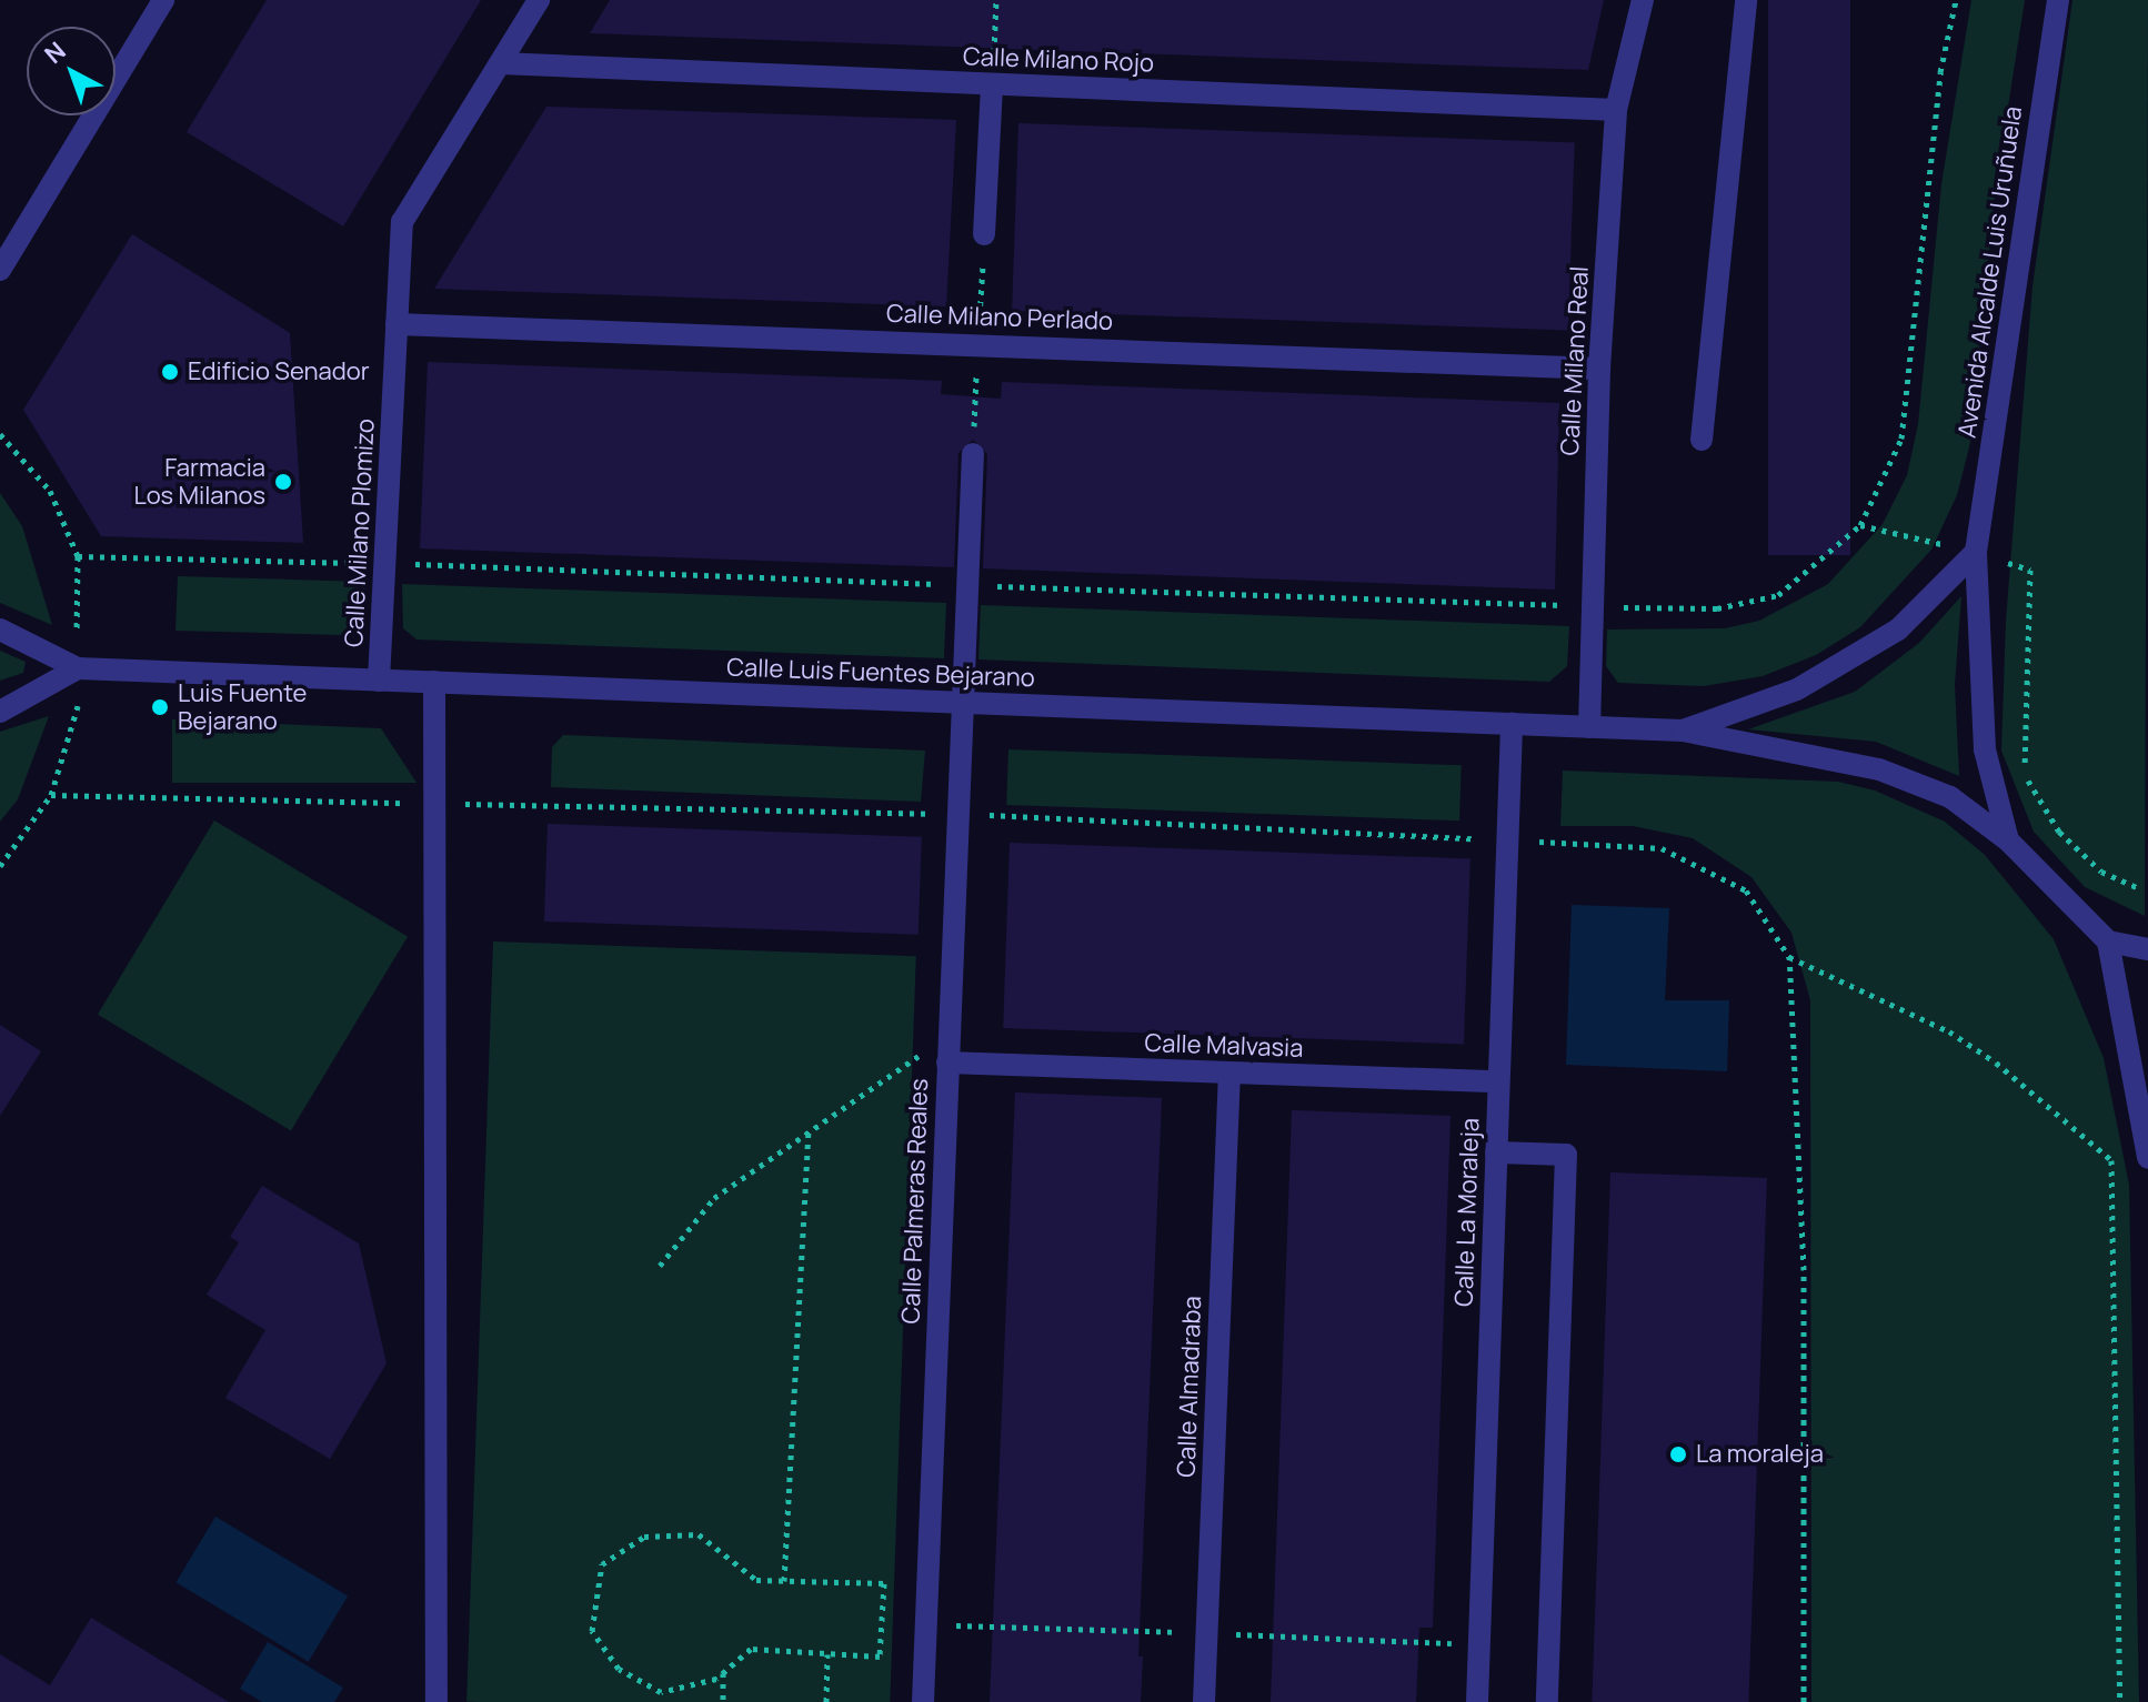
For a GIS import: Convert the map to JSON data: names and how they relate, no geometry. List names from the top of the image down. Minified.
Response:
{"streets":{"street":["Calle Milano Rojo","Avenida Alcalde Luis Uruñuela","Calle Milano Perlado","Calle Milano Real","Calle Milano Plomizo","Calle Luis Fuentes Bejarano","Calle Malvasia","Calle Palmeras Reales","Calle La Moraleja","Calle Almadraba"]},"crossings":[["Calle Milano Rojo","Calle Milano Real"],["Calle Milano Rojo","Calle Milano Plomizo"],["Calle Milano Perlado","Calle Milano Real"],["Calle Milano Perlado","Calle Milano Plomizo"],["Calle Milano Real","Calle Luis Fuentes Bejarano"],["Calle Milano Plomizo","Calle Luis Fuentes Bejarano"],["Calle Luis Fuentes Bejarano","Calle Palmeras Reales"],["Calle Luis Fuentes Bejarano","Calle La Moraleja"],["Calle Malvasia","Calle Palmeras Reales"],["Calle Malvasia","Calle La Moraleja"],["Calle Malvasia","Calle Almadraba"]],"places":["Edificio Senador","Farmacia Los Milanos","Luis Fuente Bejarano","La moraleja"],"north":"top left"}
